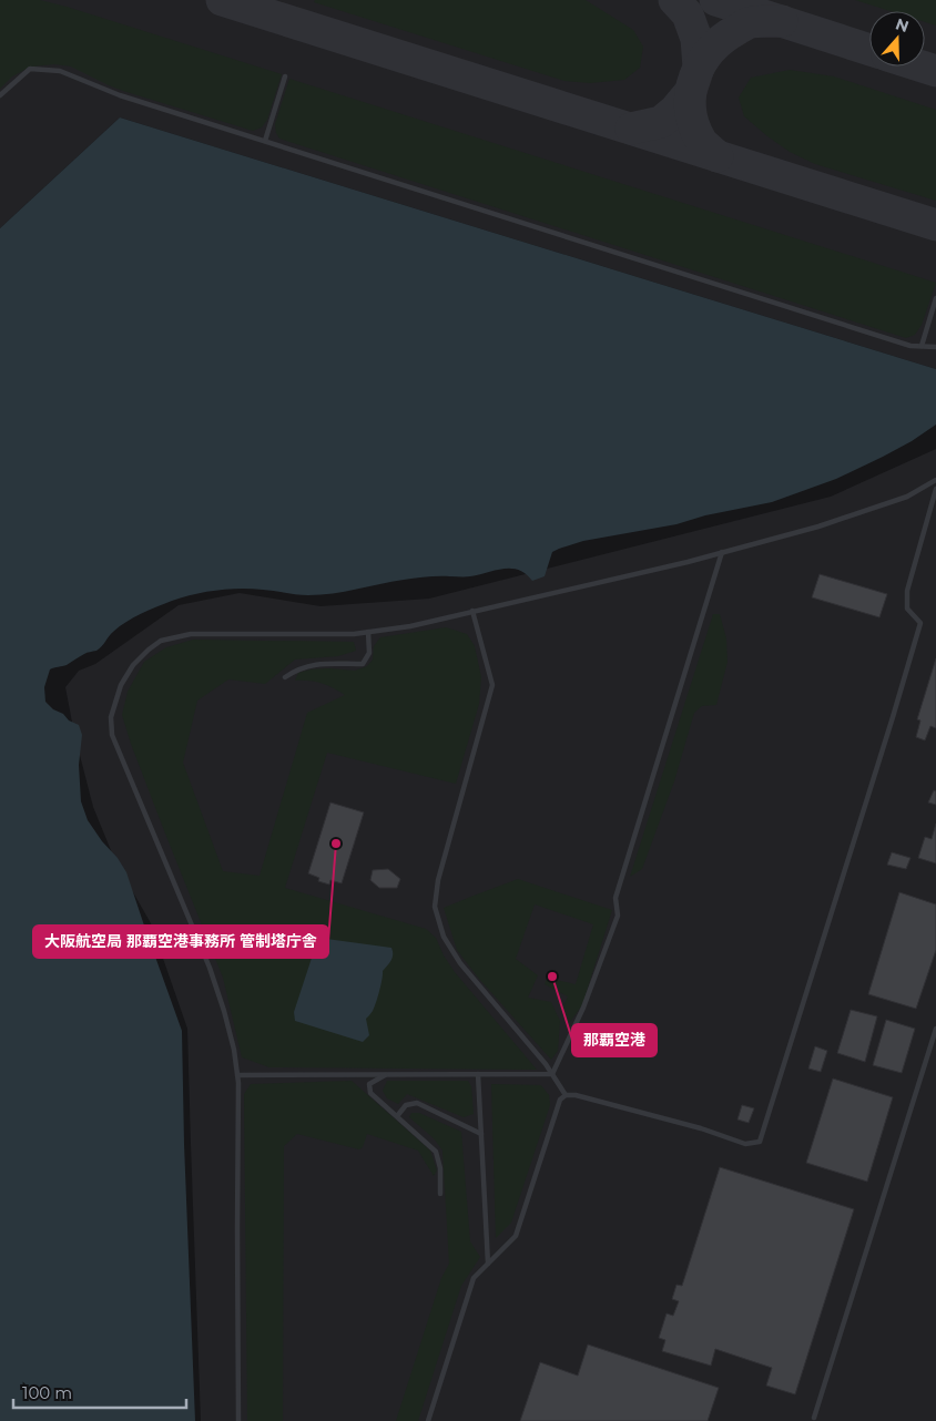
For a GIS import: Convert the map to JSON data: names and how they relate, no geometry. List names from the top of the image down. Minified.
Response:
{"places":["大阪航空局 那覇空港事務所 管制塔庁舎","那覇空港"],"scale_bar":"100 m","north":"top"}
